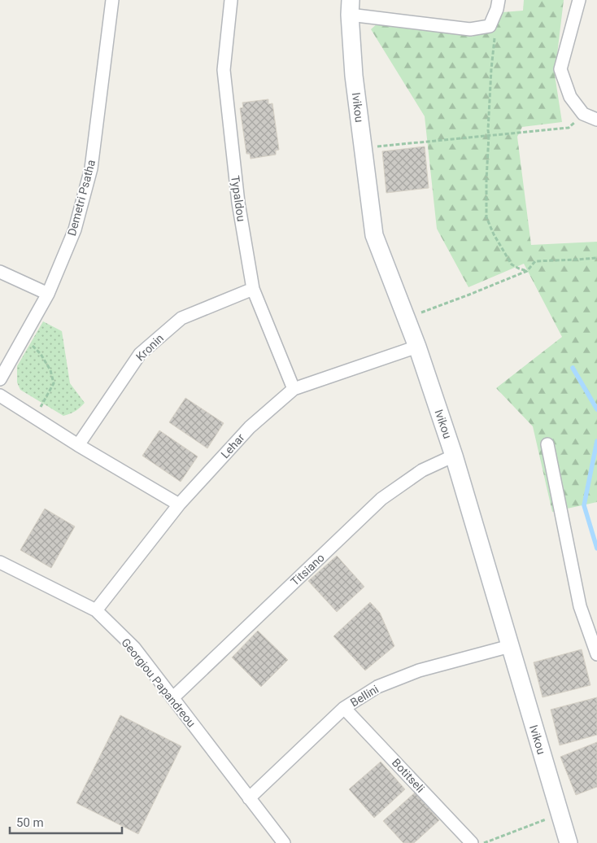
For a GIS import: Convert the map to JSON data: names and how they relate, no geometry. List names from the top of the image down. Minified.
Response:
{"streets":{"street":["Ivikou","Demetri Psatha","Typaldou","Kronin","Lehar","Titsiano","Georgiou Papandreou","Bellini","Botitseli"]},"crossings":[["Ivikou","Lehar"],["Ivikou","Titsiano"],["Ivikou","Bellini"],["Typaldou","Kronin"],["Typaldou","Lehar"],["Lehar","Georgiou Papandreou"],["Titsiano","Georgiou Papandreou"],["Georgiou Papandreou","Bellini"],["Bellini","Botitseli"]],"scale_bar":"50 m"}
